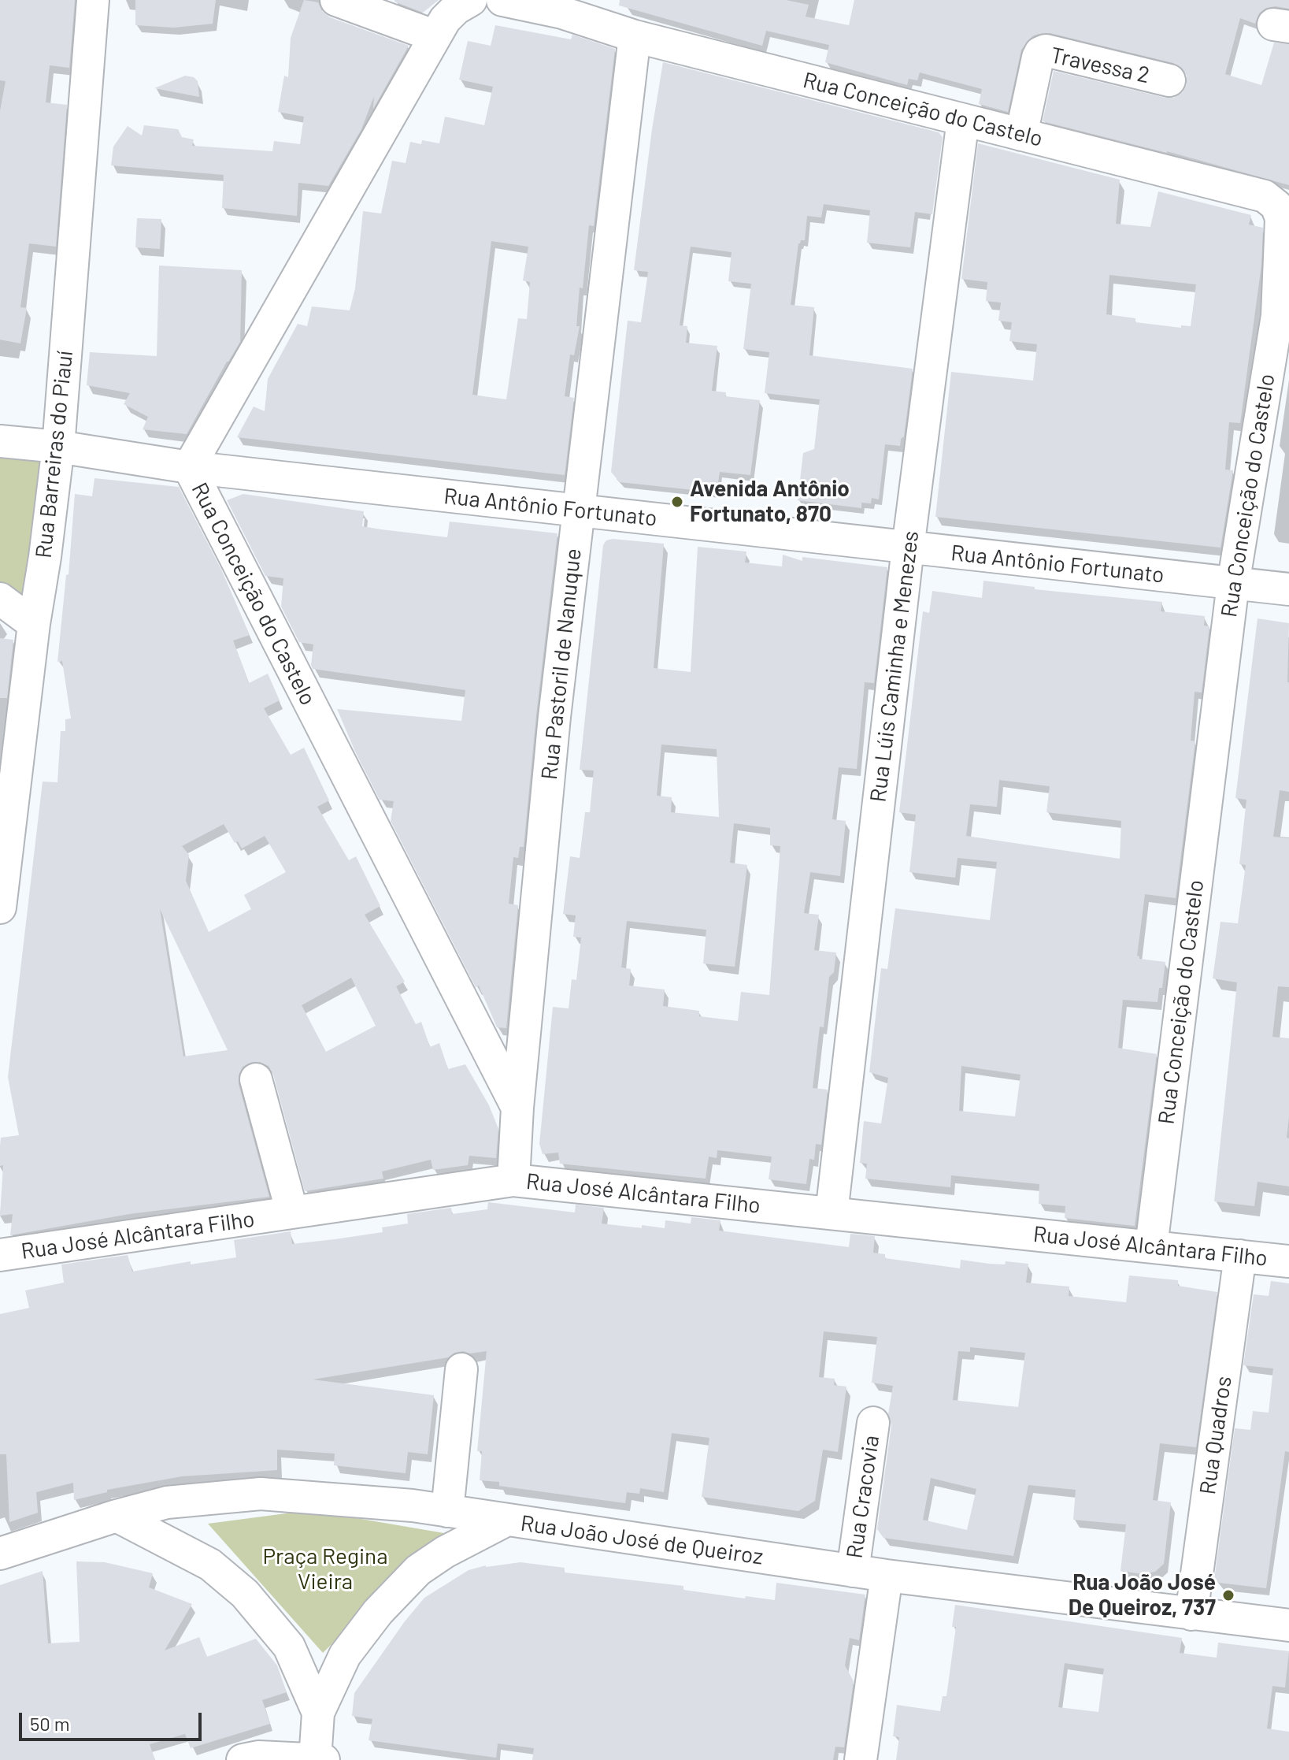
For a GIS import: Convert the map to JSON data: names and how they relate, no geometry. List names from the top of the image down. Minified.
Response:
{"streets":{"street":["Travessa 2","Rua Conceição do Castelo","Rua Barreiras do Piauí","Rua Antônio Fortunato","Rua Pastoril de Nanuque","Rua Lúis Caminha e Menezes","Rua José Alcântara Filho","Rua Quadros","Rua Cracovia","Rua João José de Queiroz"]},"crossings":[["Travessa 2","Rua Conceição do Castelo"],["Rua Conceição do Castelo","Rua Antônio Fortunato"],["Rua Conceição do Castelo","Rua Pastoril de Nanuque"],["Rua Conceição do Castelo","Rua Lúis Caminha e Menezes"],["Rua Conceição do Castelo","Rua José Alcântara Filho"],["Rua Barreiras do Piauí","Rua Antônio Fortunato"],["Rua Antônio Fortunato","Rua Pastoril de Nanuque"],["Rua Antônio Fortunato","Rua Lúis Caminha e Menezes"],["Rua Pastoril de Nanuque","Rua José Alcântara Filho"],["Rua Lúis Caminha e Menezes","Rua José Alcântara Filho"],["Rua José Alcântara Filho","Rua Quadros"],["Rua Quadros","Rua João José de Queiroz"],["Rua Cracovia","Rua João José de Queiroz"]],"parks":["Praça Regina Vieira"],"places":["Avenida Antônio Fortunato, 870","Rua João José De Queiroz, 737"],"scale_bar":"50 m"}
